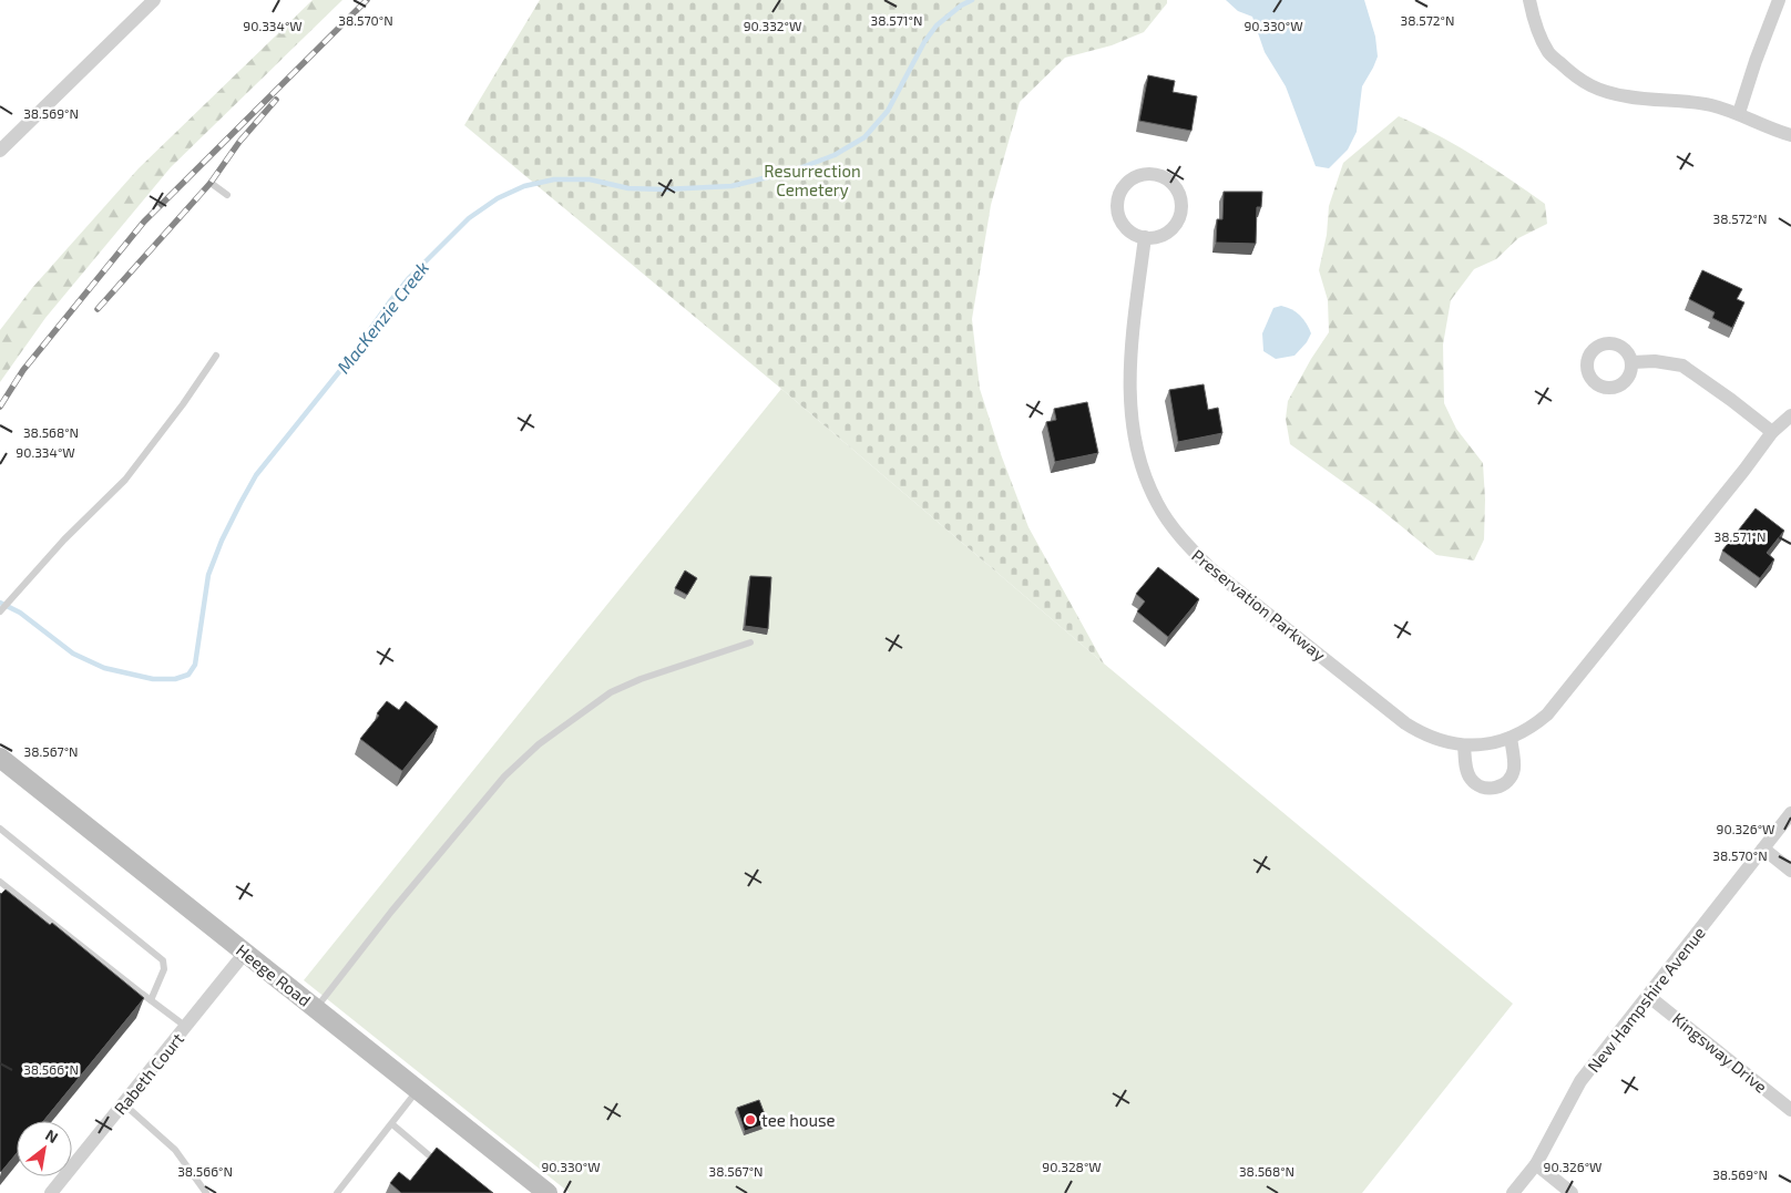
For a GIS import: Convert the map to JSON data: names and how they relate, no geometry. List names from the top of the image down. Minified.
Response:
{"streets":{"street":["Preservation Parkway","Heege Road","New Hampshire Avenue","Kingsway Drive","Rabeth Court"]},"crossings":[["Heege Road","Rabeth Court"],["New Hampshire Avenue","Kingsway Drive"]],"water":["MacKenzie Creek"],"parks":["Resurrection Cemetery"],"places":["tee house"],"north":"top right","coordinates":["38.572°N","38.570°N","38.571°N","90.334°W","90.332°W","90.330°W","38.569°N","38.568°N","38.567°N","90.326°W","38.566°N","90.328°W"]}
